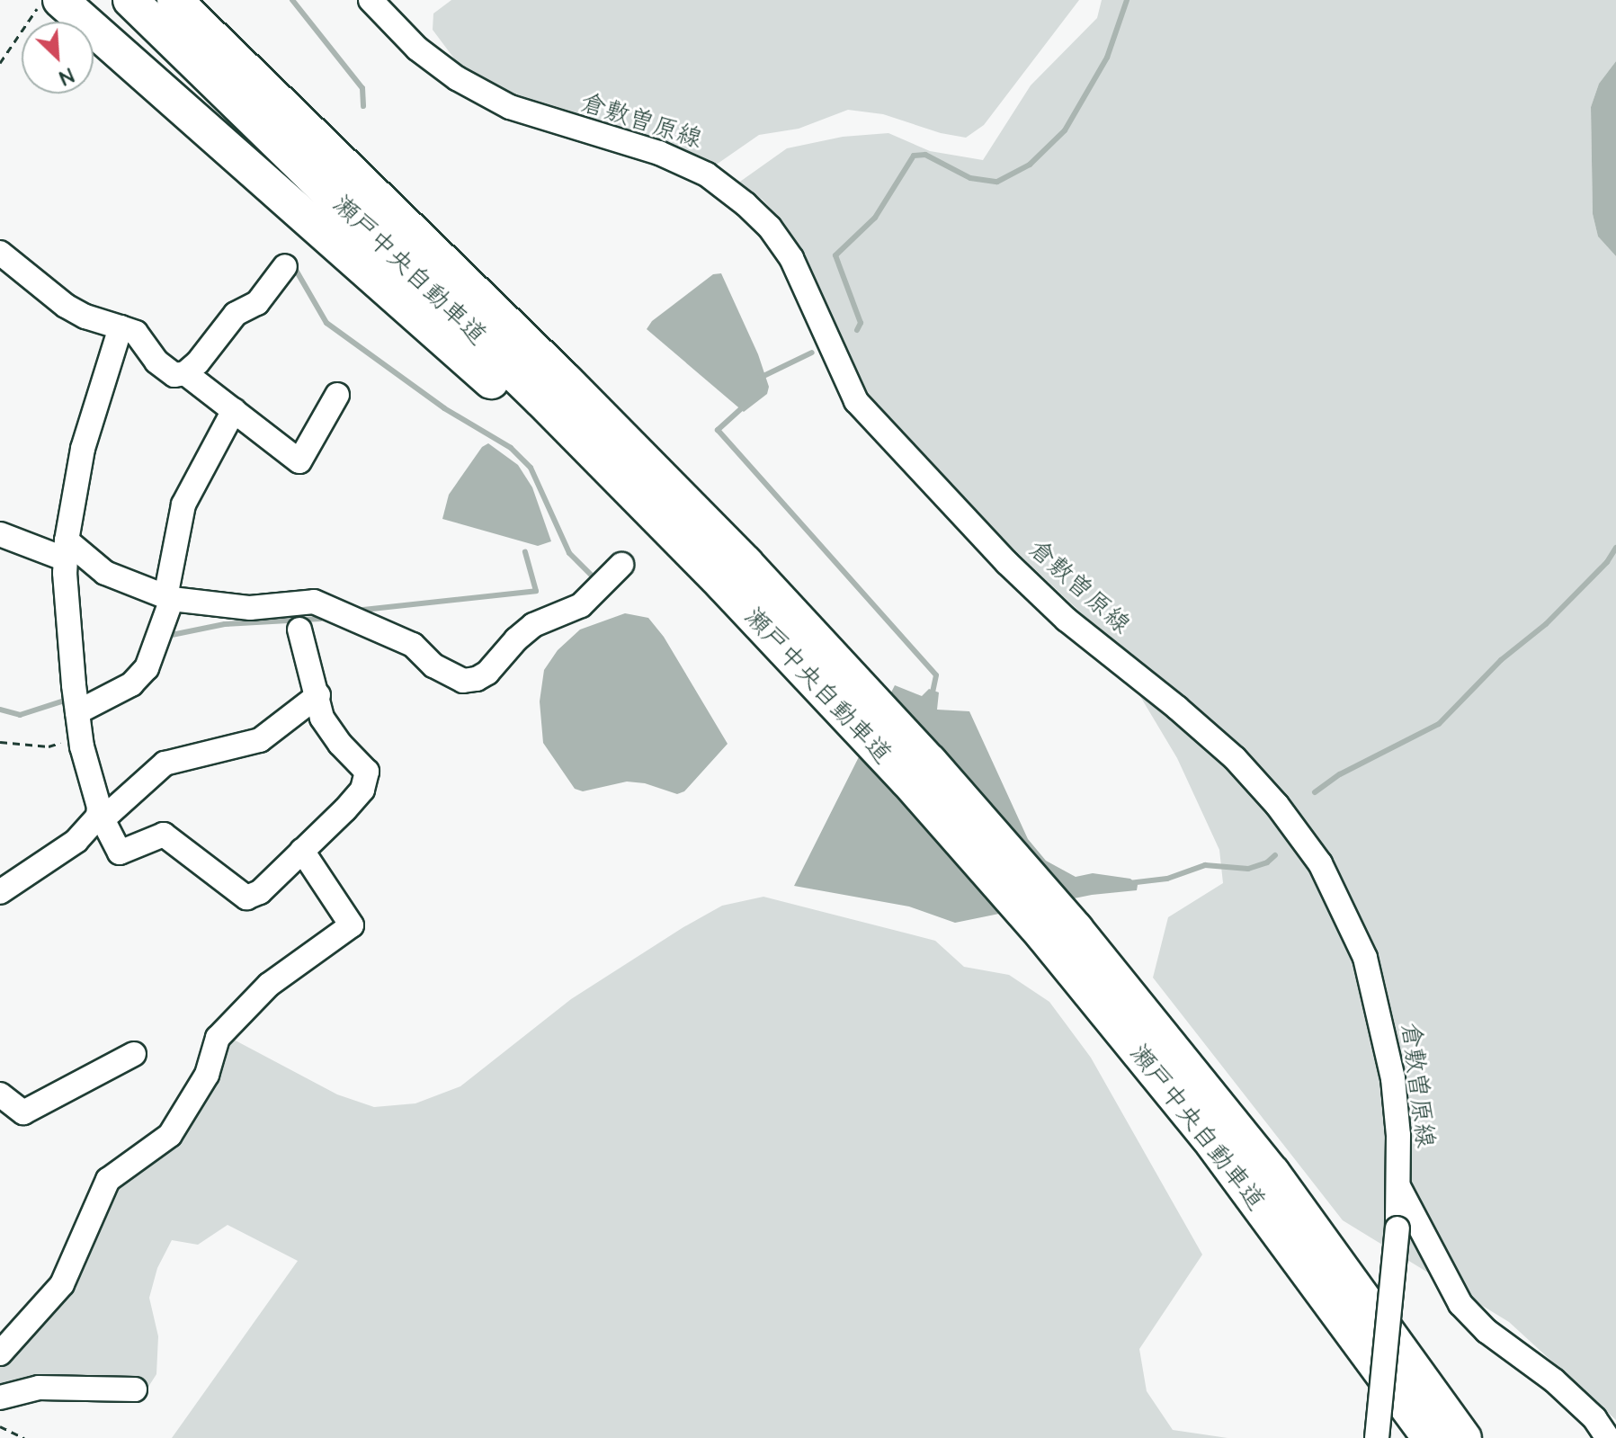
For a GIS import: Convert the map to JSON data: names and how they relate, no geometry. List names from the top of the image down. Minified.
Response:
{"streets":{"highway":["瀬戸中央自動車道"],"street":["倉敷曽原線"]},"north":"bottom right"}
